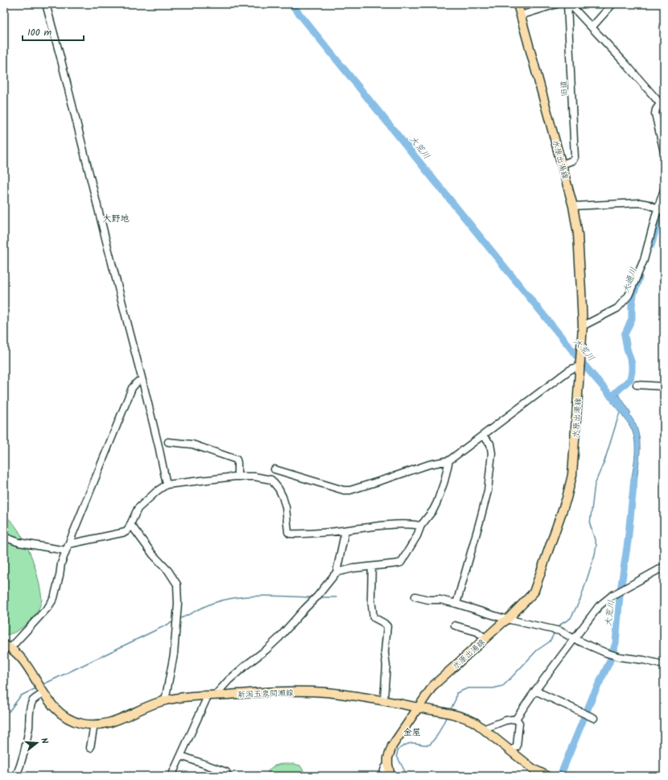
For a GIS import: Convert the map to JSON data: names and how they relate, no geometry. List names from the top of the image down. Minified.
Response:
{"streets":{"main road":["水原出湯線","新潟五泉間瀬線"],"street":["旧道"]},"crossings":[["旧道","水原出湯線"],["水原出湯線","新潟五泉間瀬線"]],"districts":["大野地","金屋"],"water":["大荒川","大通川"],"scale_bar":"100 m","north":"right"}
